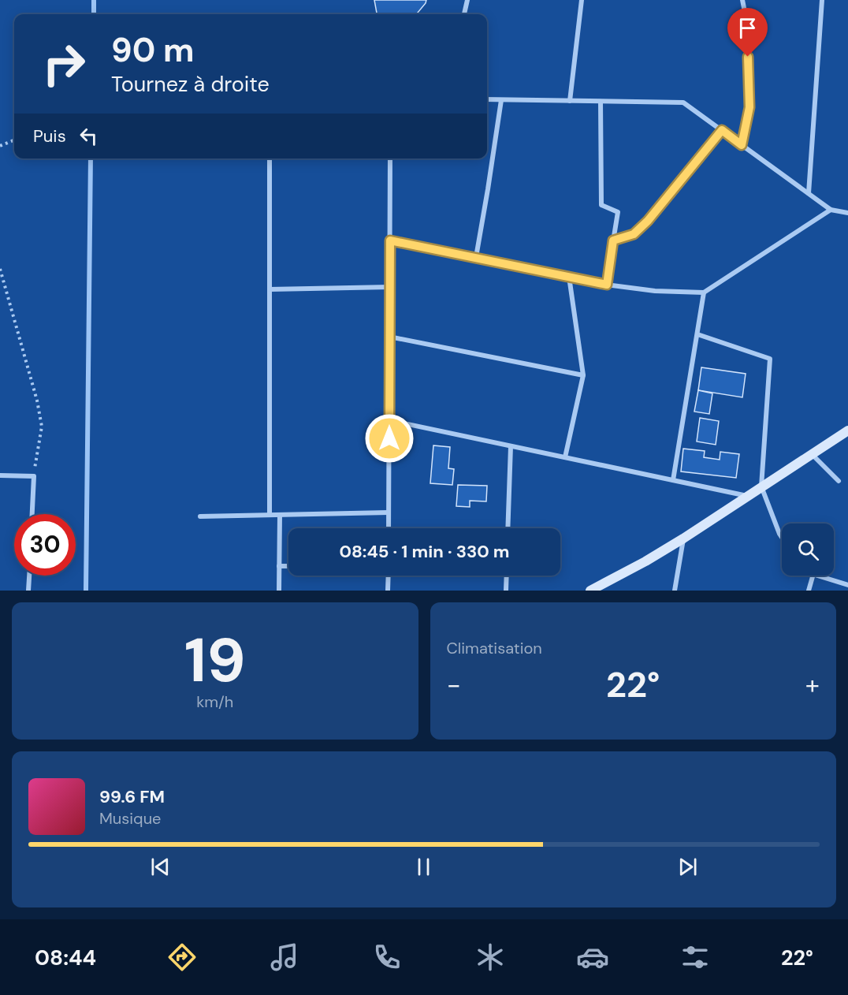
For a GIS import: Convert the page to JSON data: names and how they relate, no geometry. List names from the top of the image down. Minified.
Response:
{"page":{"turn":["90 m","Tournez à droite"],"then":"Puis","limit":"30","trip":"08:45 · 1 min · 330 m","tile":[["19","km/h"],"Climatisation"],"heat":["−","22°","+"],"song":["99.6 FM","Musique"],"tabs":["08:44","22°"]}}
